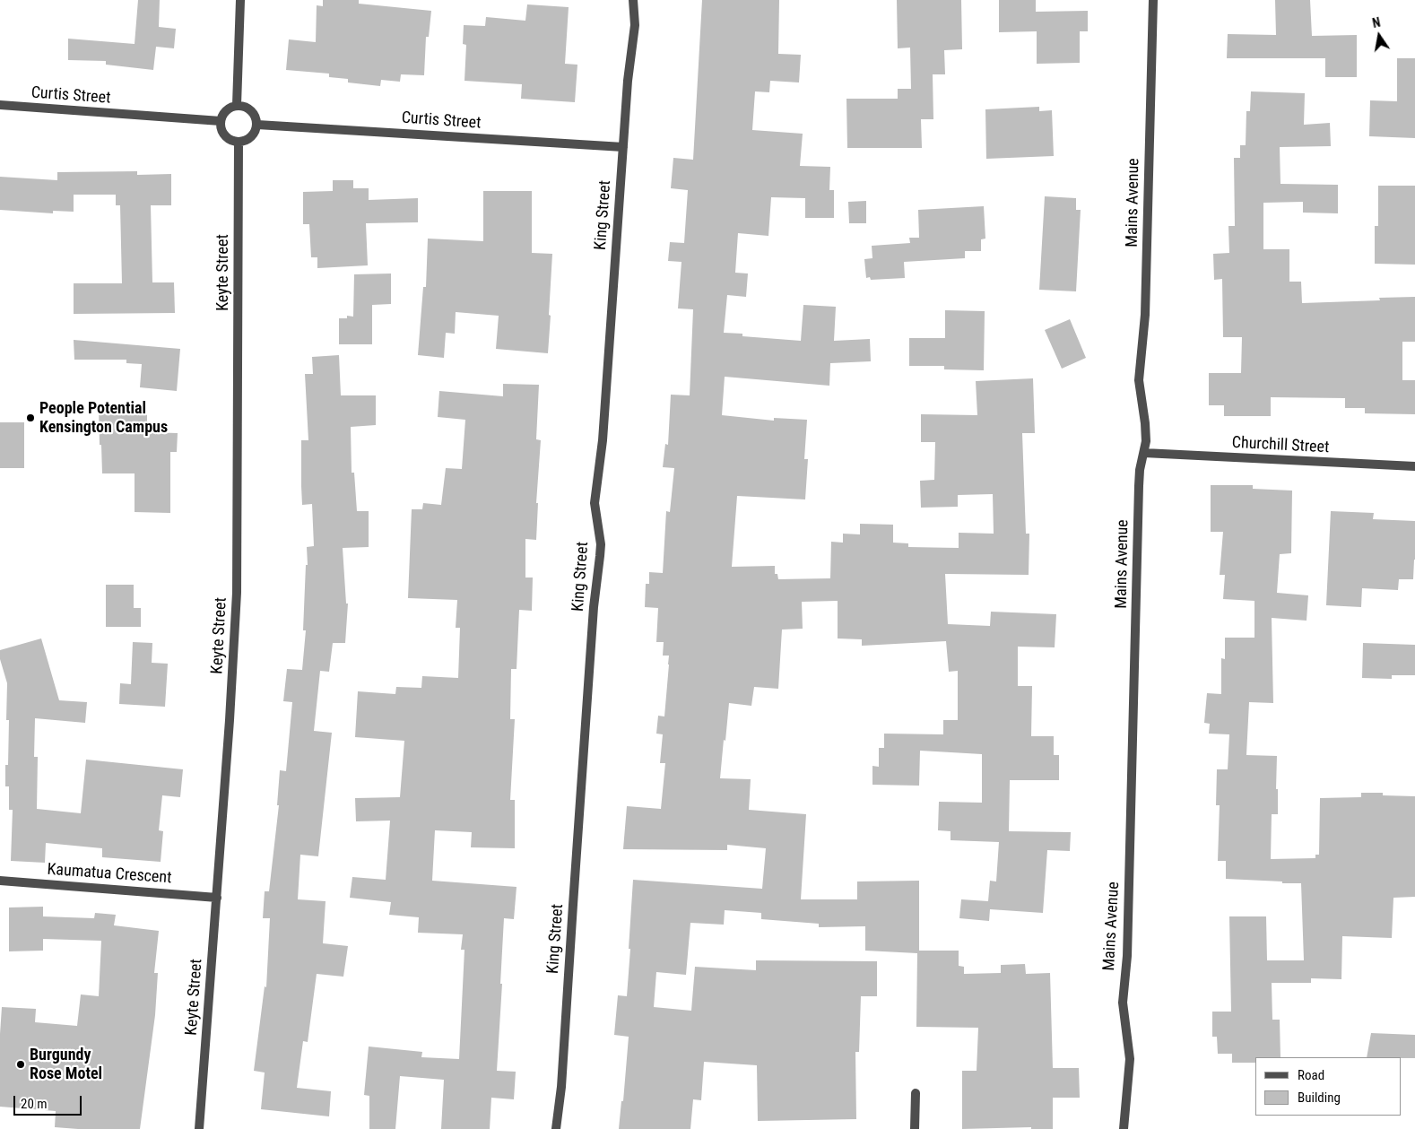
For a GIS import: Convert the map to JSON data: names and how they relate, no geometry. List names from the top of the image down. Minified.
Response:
{"streets":{"street":["Curtis Street","Mains Avenue","King Street","Keyte Street","Churchill Street","Kaumatua Crescent"]},"crossings":[["Curtis Street","King Street"],["Curtis Street","Keyte Street"],["Mains Avenue","Churchill Street"],["Keyte Street","Kaumatua Crescent"]],"places":["People Potential Kensington Campus","Burgundy Rose Motel"],"legend":["Road","Building"],"scale_bar":"20 m","north":"top"}
